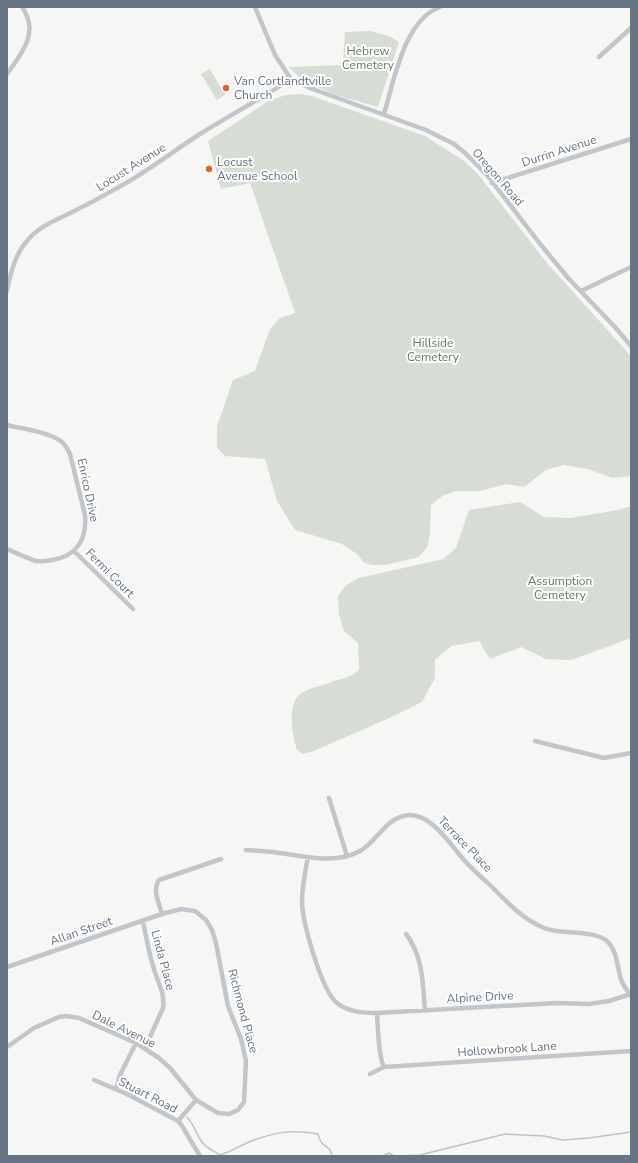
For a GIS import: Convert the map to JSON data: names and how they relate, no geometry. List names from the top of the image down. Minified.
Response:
{"streets":{"street":["Durrin Avenue","Locust Avenue","Oregon Road","Enrico Drive","Fermi Court","Terrace Place","Allan Street","Linda Place","Alpine Drive","Richmond Place","Dale Avenue","Hollowbrook Lane","Stuart Road"]},"crossings":[["Durrin Avenue","Oregon Road"],["Locust Avenue","Oregon Road"],["Enrico Drive","Fermi Court"],["Terrace Place","Alpine Drive"],["Allan Street","Linda Place"],["Allan Street","Richmond Place"],["Linda Place","Dale Avenue"],["Richmond Place","Dale Avenue"]],"parks":["Hebrew Cemetery","Hillside Cemetery","Assumption Cemetery"],"places":["Van Cortlandtville Church","Locust Avenue School"]}
